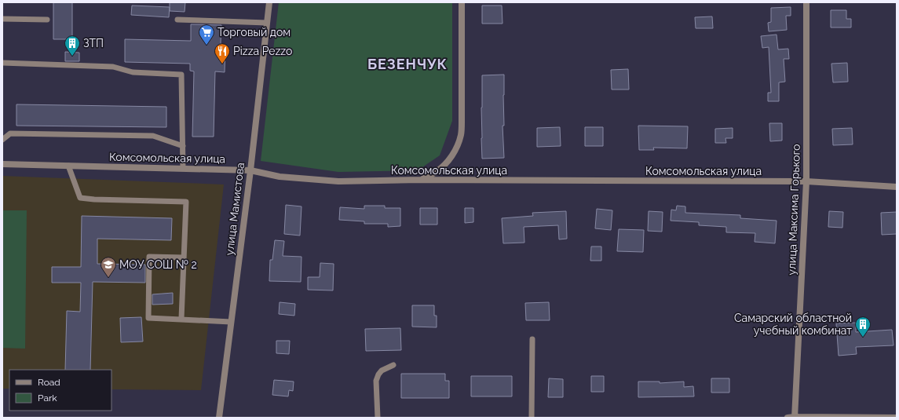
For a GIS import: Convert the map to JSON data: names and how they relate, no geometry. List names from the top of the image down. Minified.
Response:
{"streets":{"street":["Комсомольская улица","улица Мамистова","улица Максима Горького"]},"crossings":[["Комсомольская улица","улица Мамистова"],["Комсомольская улица","улица Максима Горького"]],"districts":["БЕЗЕНЧУК"],"places":{"supermarket":["Торговый дом"],"building":["ЗТП","Самарский областной учебный комбинат"],"restaurant":["Pizza Pezzo"],"school or university":["МОУ СОШ № 2"]},"legend":["Road","Park"]}
